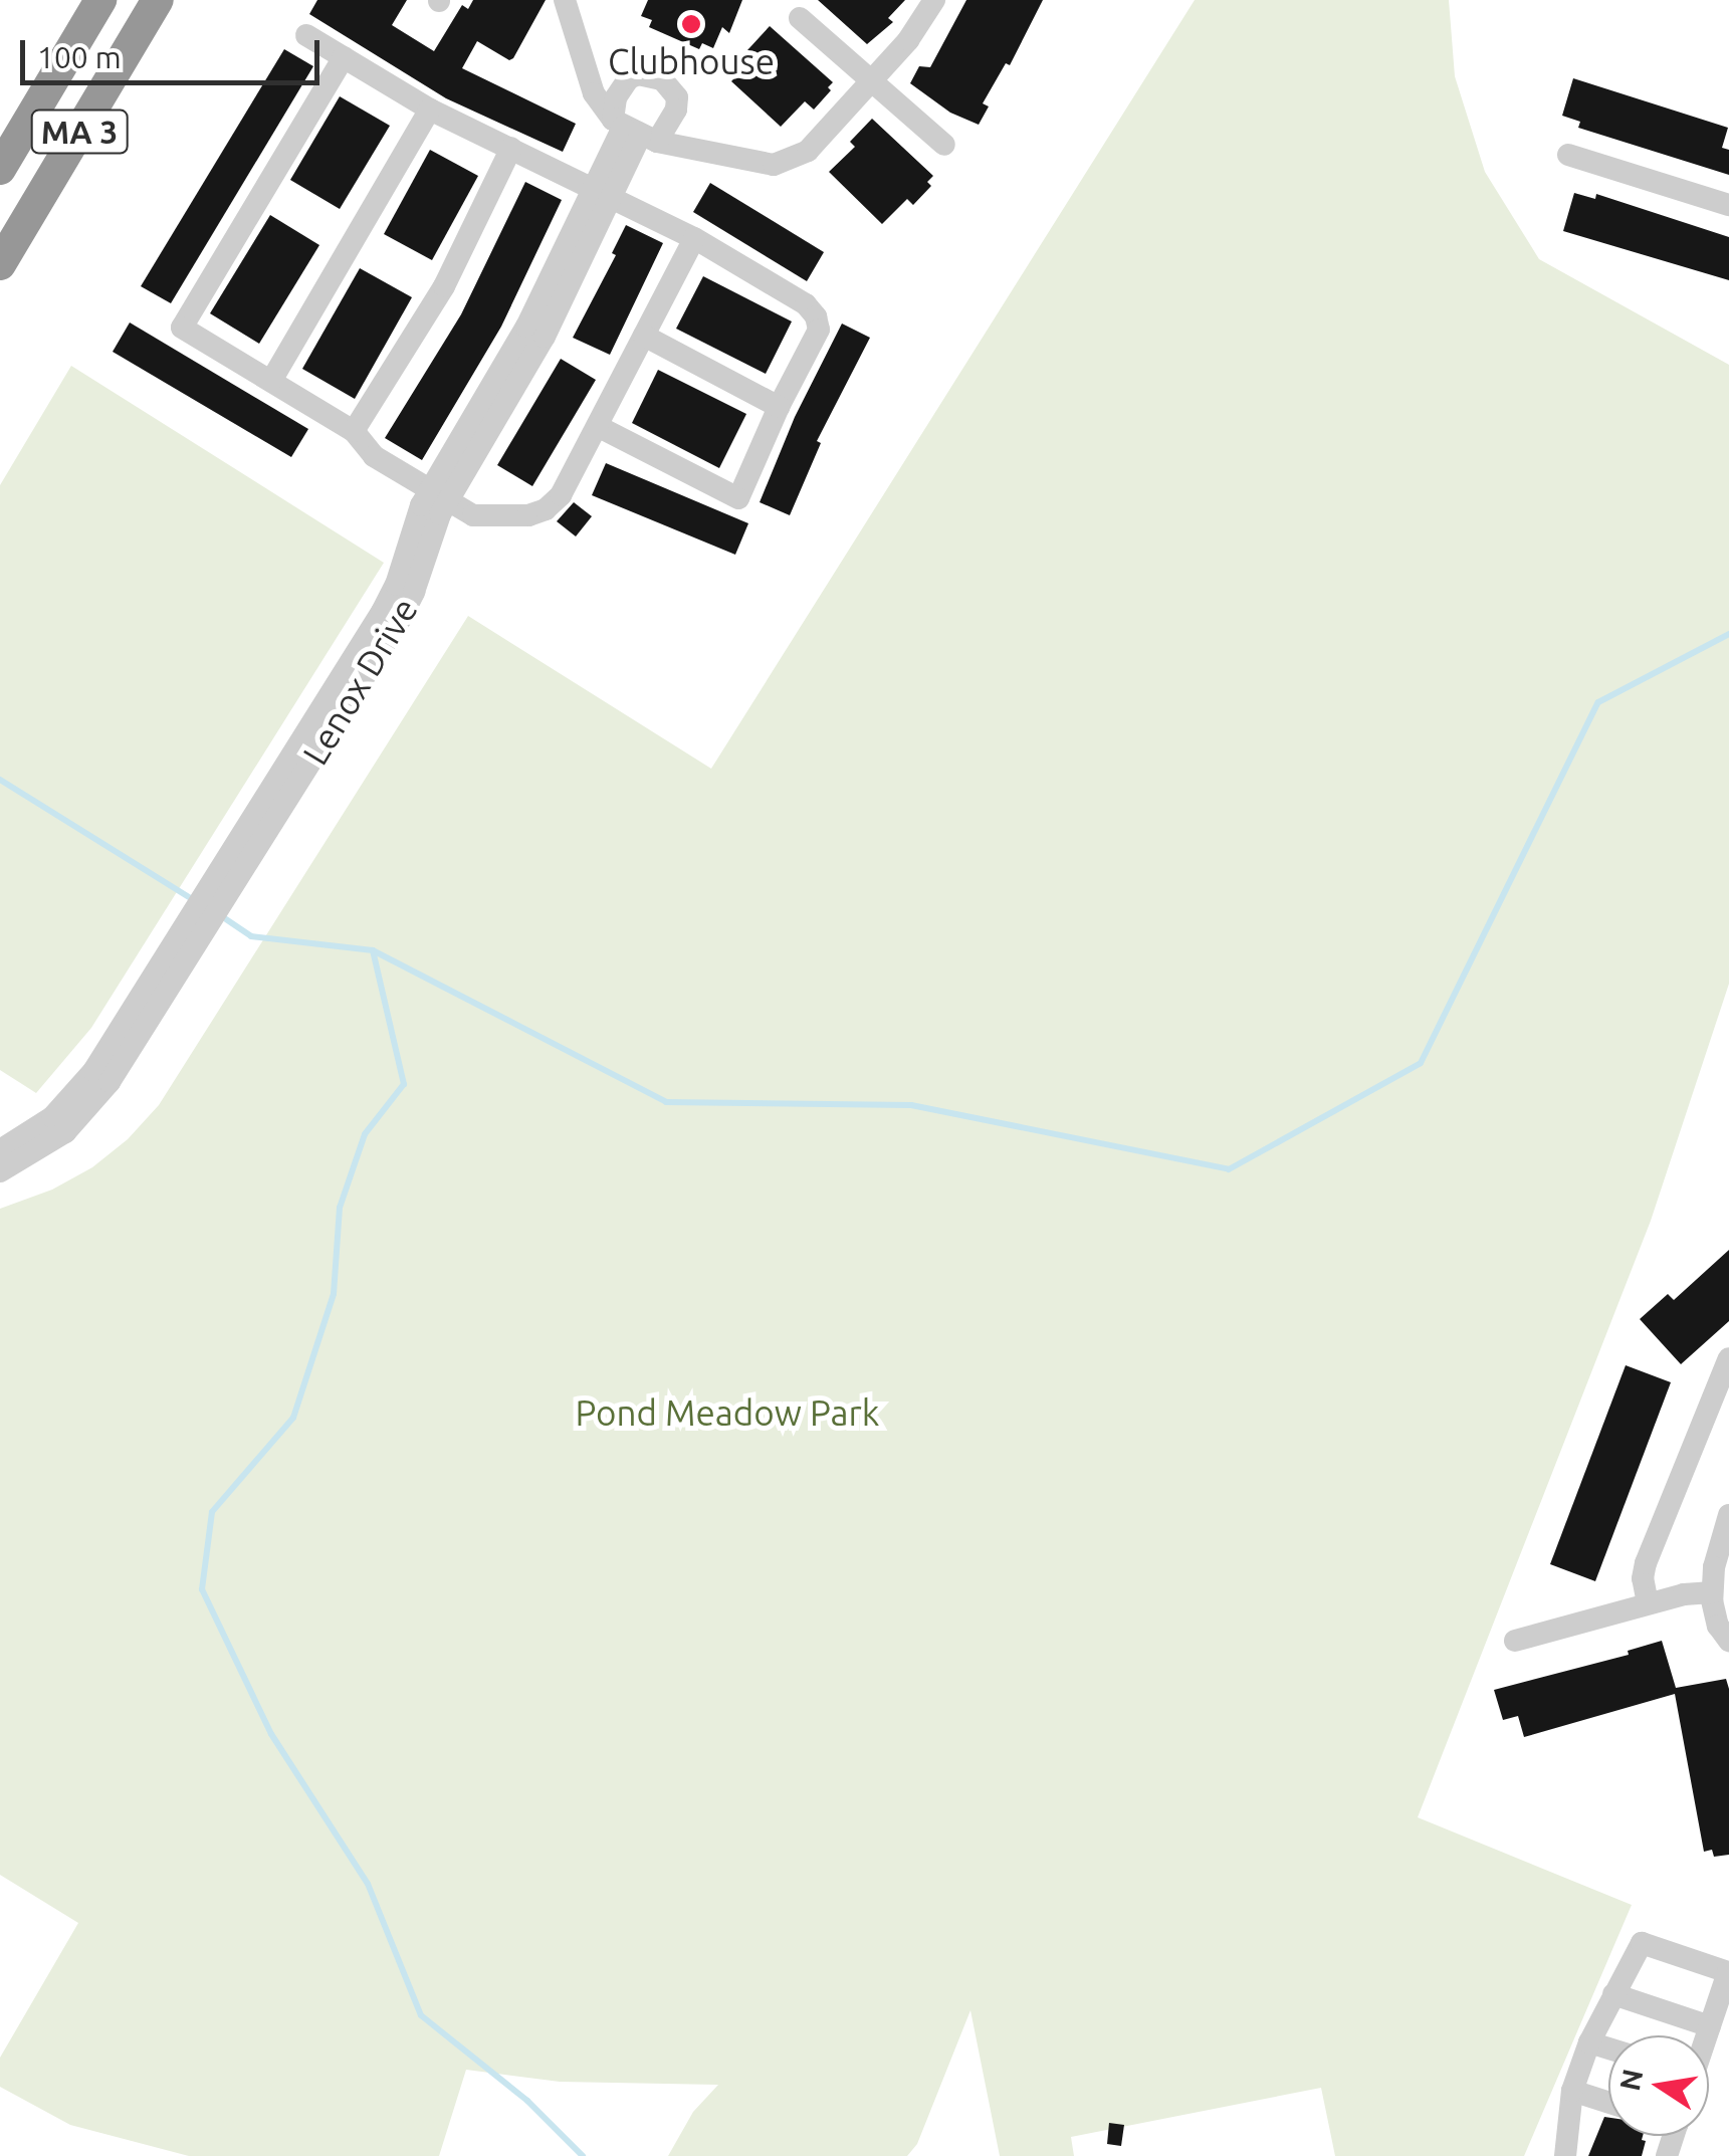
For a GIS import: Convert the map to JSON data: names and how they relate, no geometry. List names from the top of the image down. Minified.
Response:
{"streets":{"highway":["MA 3"],"street":["Lenox Drive"]},"parks":["Pond Meadow Park"],"places":["Clubhouse"],"scale_bar":"100 m","north":"left"}
